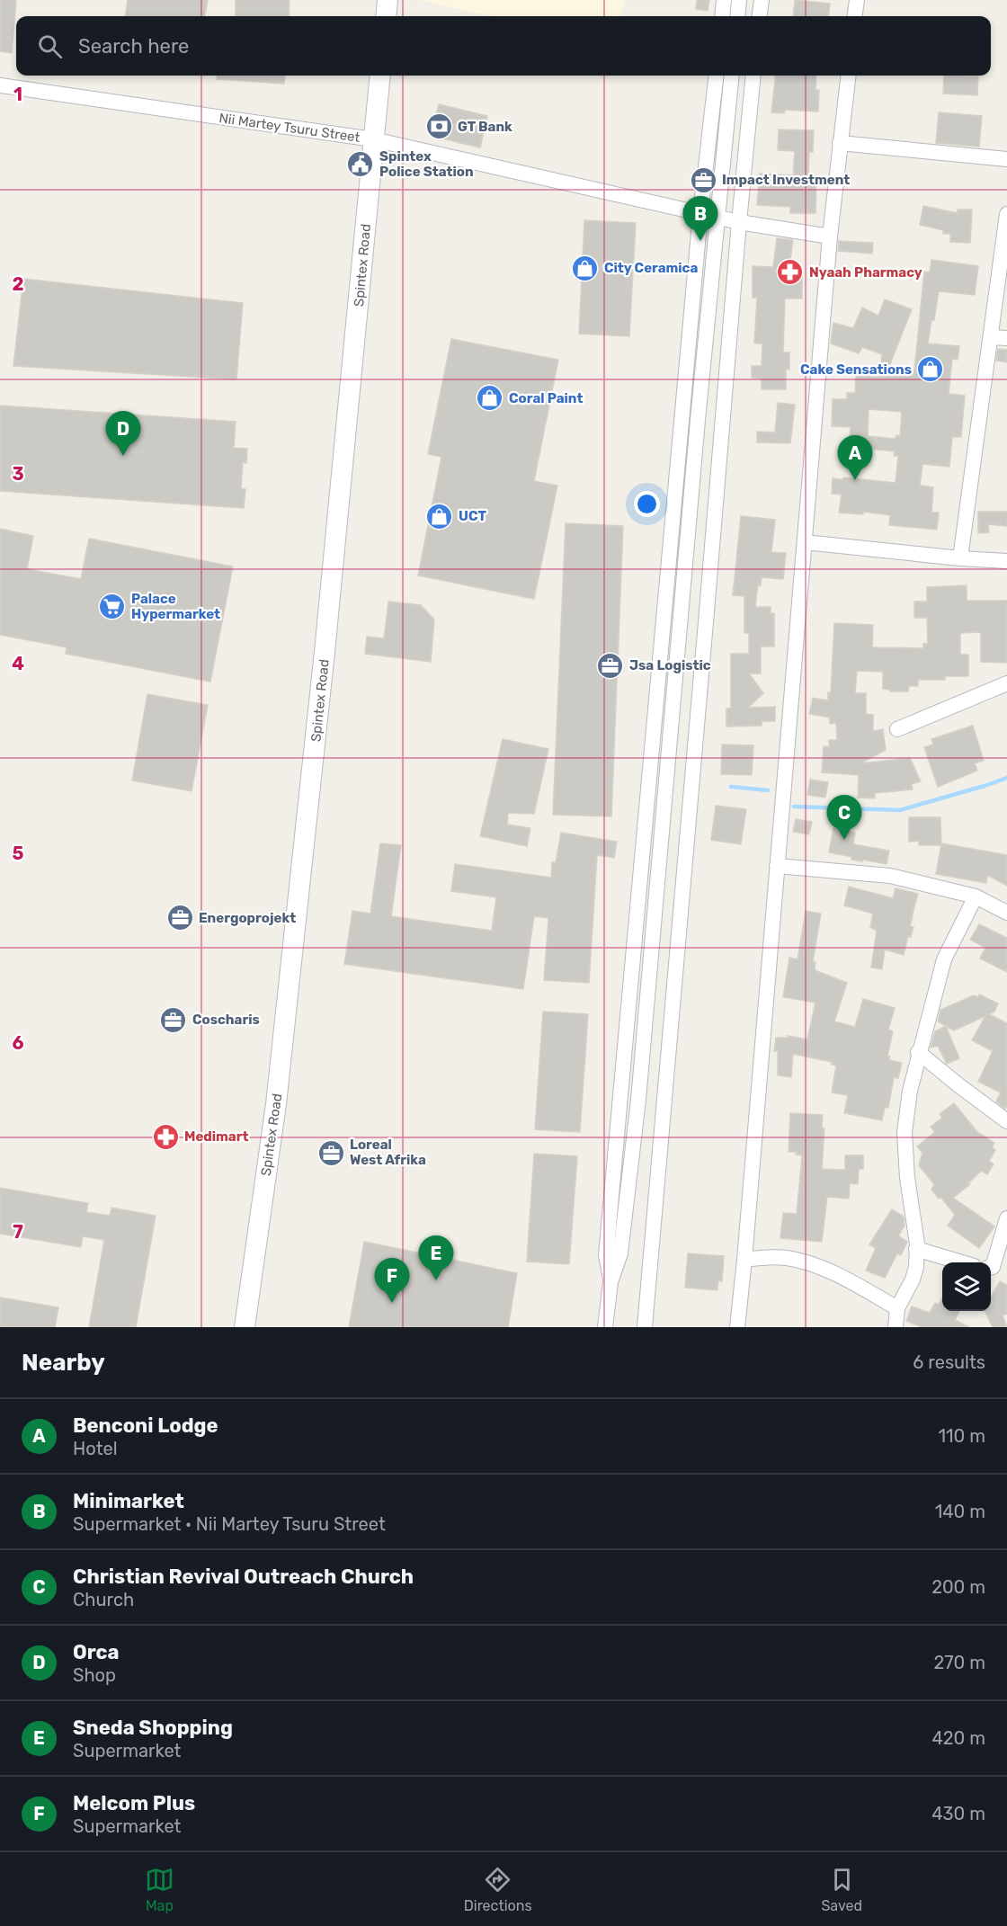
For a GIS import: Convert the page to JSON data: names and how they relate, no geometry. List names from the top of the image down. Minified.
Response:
{"streets":{"main road":["Spintex Road"],"street":["Nii Martey Tsuru Street"]},"crossings":[["Nii Martey Tsuru Street","Spintex Road"]],"places":{"bank":["GT Bank"],"public building":["Spintex Police Station"],"office":["Impact Investment","Jsa Logistic","Energoprojekt","Coscharis","Loreal West Afrika"],"shop":["City Ceramica","Cake Sensations","Coral Paint","UCT"],"pharmacy":["Nyaah Pharmacy","Medimart"],"supermarket":["Palace Hypermarket"]},"page":{"search":"Search here","pins":["B","D","A","C","E","F"],"heading":["Nearby","6 results"],"list":[{"mark":"A","name":"Benconi Lodge","note":"Hotel","value":"110 m"},{"mark":"B","name":"Minimarket","note":"Supermarket · Nii Martey Tsuru Street","value":"140 m"},{"mark":"C","name":"Christian Revival Outreach Church","note":"Church","value":"200 m"},{"mark":"D","name":"Orca","note":"Shop","value":"270 m"},{"mark":"E","name":"Sneda Shopping","note":"Supermarket","value":"420 m"},{"mark":"F","name":"Melcom Plus","note":"Supermarket","value":"430 m"}],"nav":["Map","Directions","Saved"]},"grid":{"rows":["1","2","3","4","5","6","7"]}}
